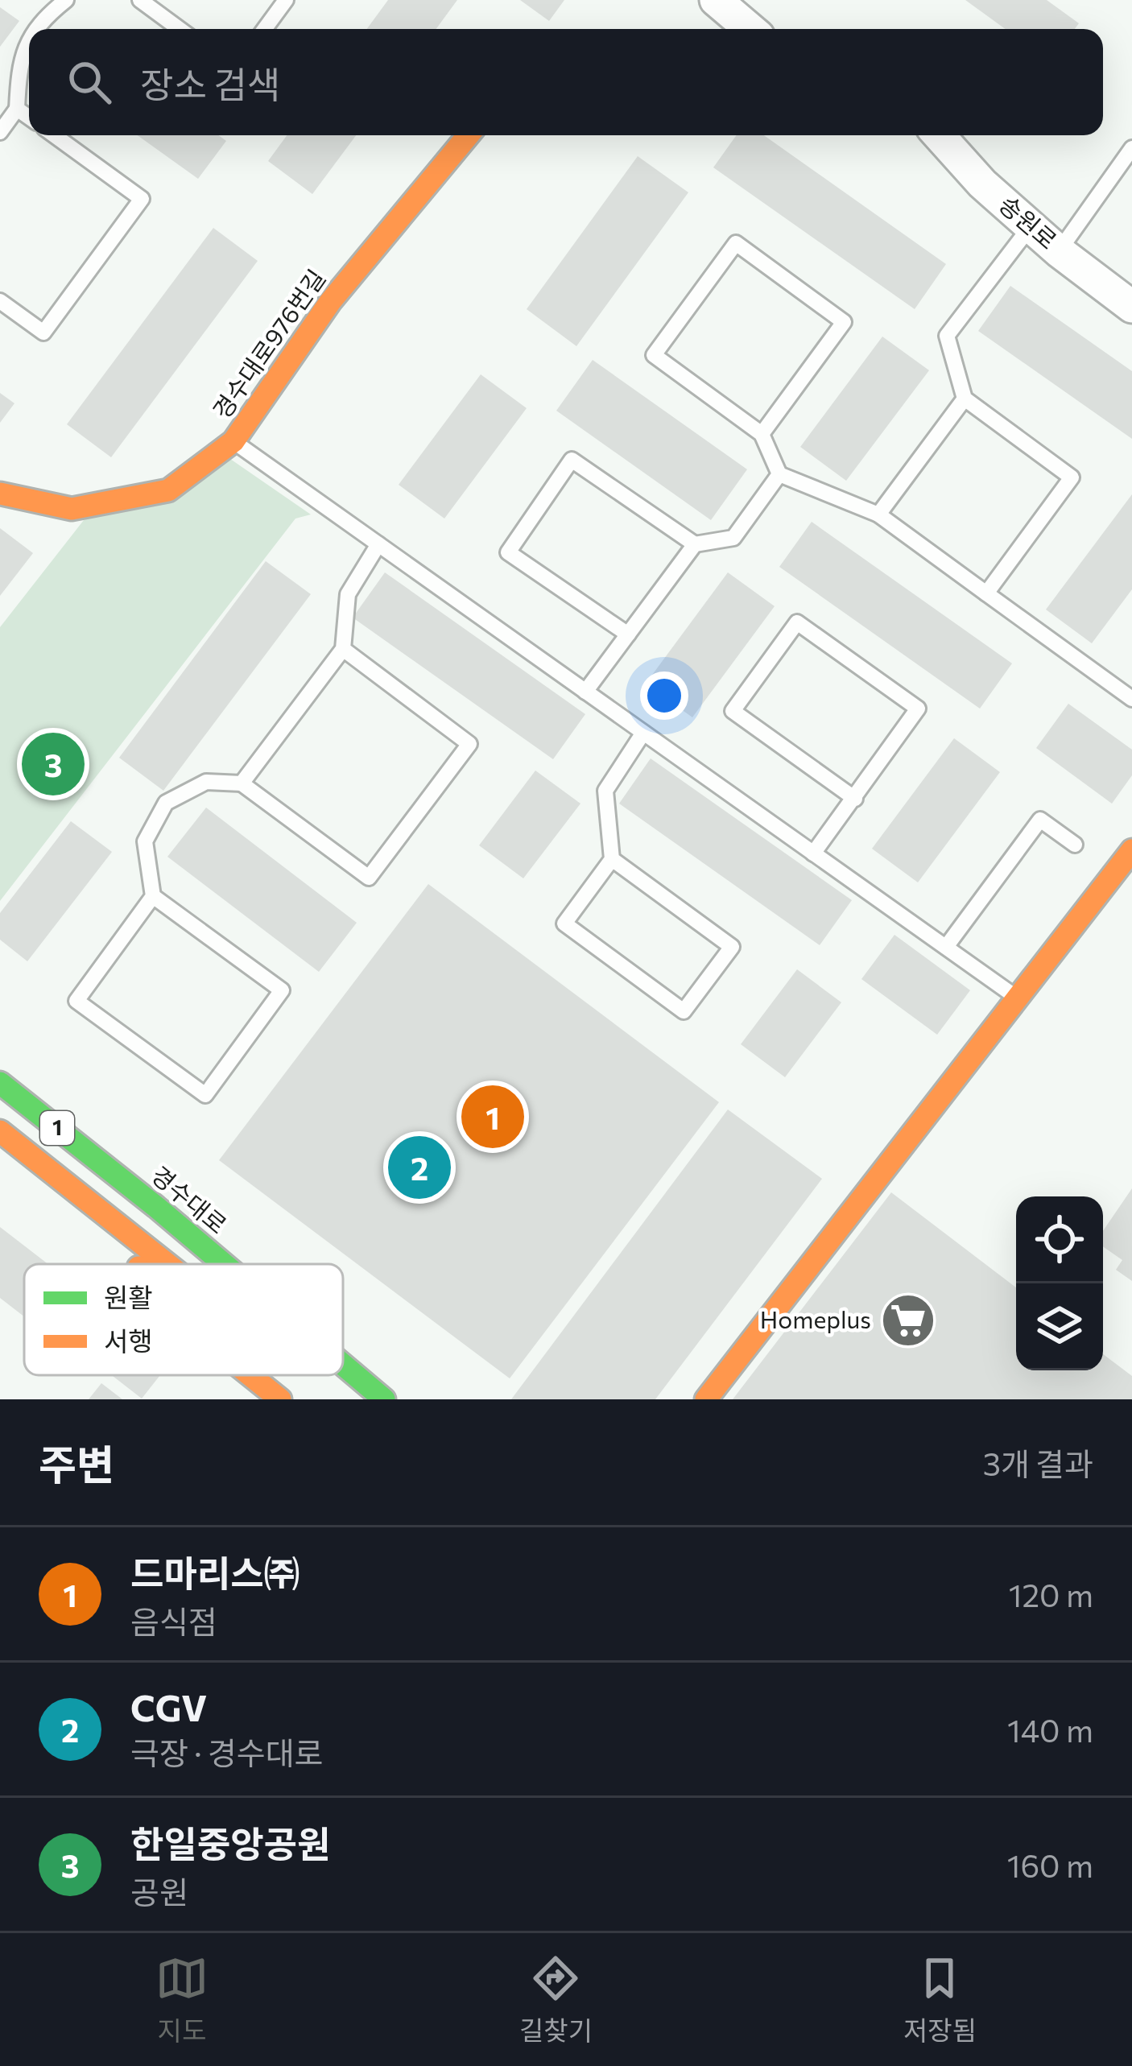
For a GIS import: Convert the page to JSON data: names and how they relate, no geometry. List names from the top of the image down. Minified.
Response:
{"streets":{"main road":["경수대로976번길","1","경수대로"],"street":["송원로"]},"places":{"supermarket":["Homeplus"]},"legend":["원활","서행"],"page":{"search":"장소 검색","pins":["3","1","2"],"heading":["주변","3개 결과"],"list":[{"mark":"1","name":"드마리스㈜","note":"음식점","value":"120 m"},{"mark":"2","name":"CGV","note":"극장 · 경수대로","value":"140 m"},{"mark":"3","name":"한일중앙공원","note":"공원","value":"160 m"}],"nav":["지도","길찾기","저장됨"]}}
